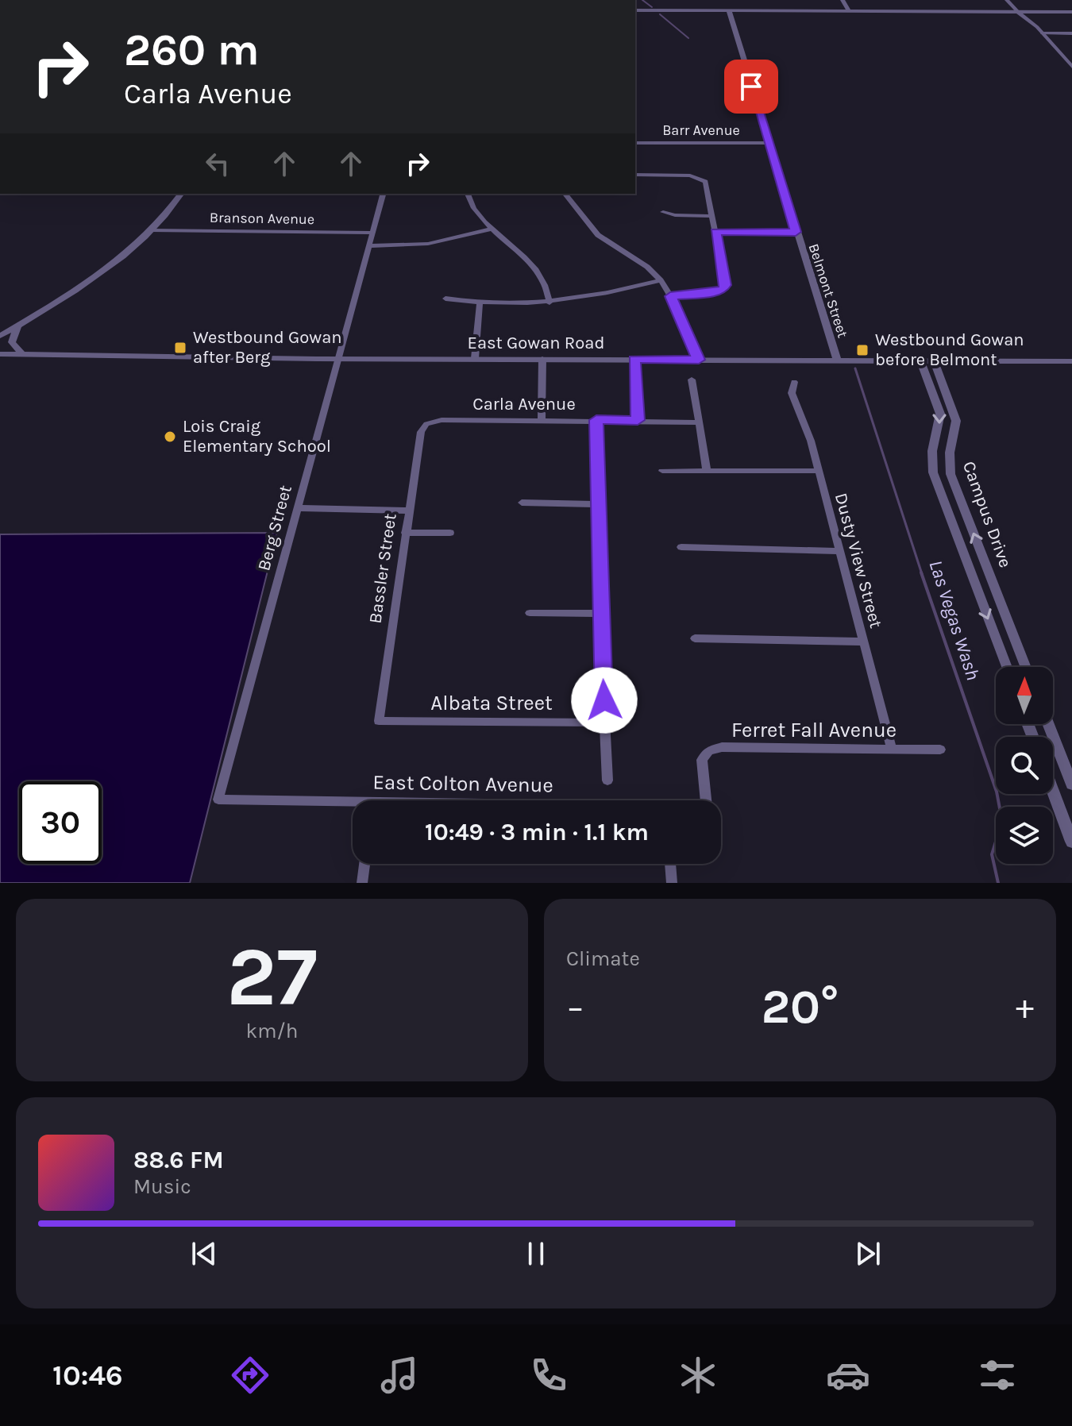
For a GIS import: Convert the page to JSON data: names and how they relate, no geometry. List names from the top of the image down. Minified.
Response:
{"streets":{"street":["Barr Avenue","Branson Avenue","Belmont Street","East Gowan Road","Carla Avenue","Campus Drive","Berg Street","Dusty View Street","Bassler Street","Albata Street","Ferret Fall Avenue","East Colton Avenue"]},"crossings":[["Barr Avenue","Belmont Street"],["Branson Avenue","Berg Street"],["Belmont Street","East Gowan Road"],["East Gowan Road","Campus Drive"],["East Gowan Road","Berg Street"],["Carla Avenue","Bassler Street"],["Berg Street","East Colton Avenue"],["Dusty View Street","Ferret Fall Avenue"],["Bassler Street","Albata Street"]],"water":["Las Vegas Wash"],"places":{"transit":["Westbound Gowan after Berg","Westbound Gowan before Belmont"],"other":["Lois Craig Elementary School"]},"north":"top","page":{"turn":["260 m","Carla Avenue"],"limit":"30","trip":"10:49 · 3 min · 1.1 km","tile":[["27","km/h"],"Climate"],"heat":["−","20°","+"],"song":["88.6 FM","Music"],"tabs":"10:46"}}
